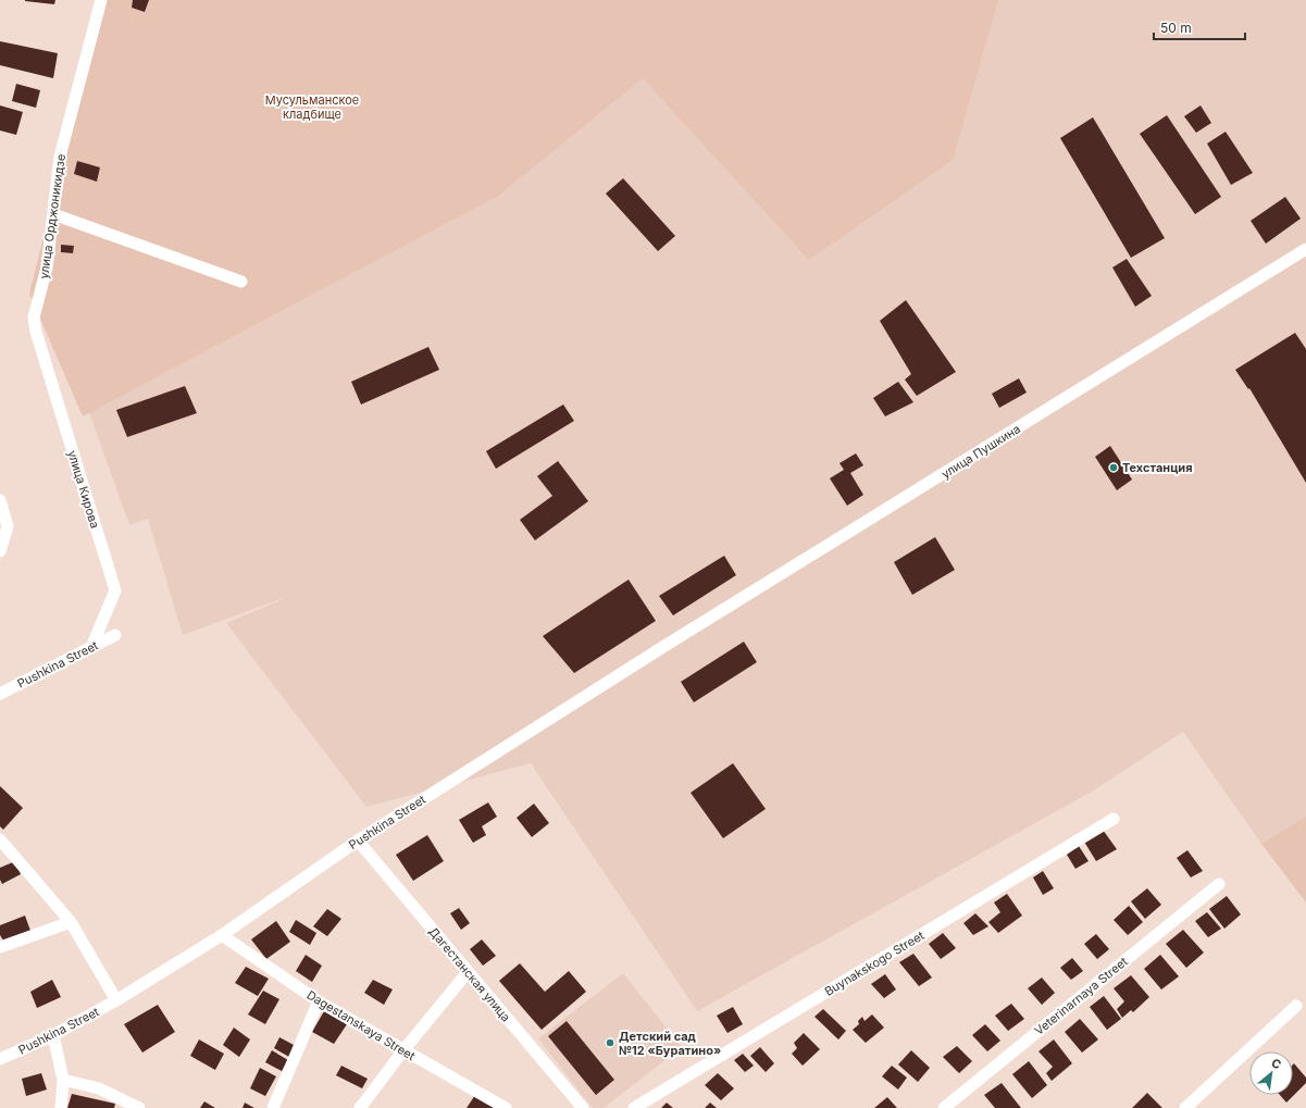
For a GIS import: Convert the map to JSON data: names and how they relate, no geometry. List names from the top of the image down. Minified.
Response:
{"streets":{"street":["улица Орджоникидзе","улица Кирова","Pushkina Street","Buynakskogo Street","Дагестанская улица","Veterinarnaya Street","Dagestanskaya Street"]},"crossings":[["улица Орджоникидзе","улица Кирова"],["улица Кирова","Pushkina Street"],["Pushkina Street","Дагестанская улица"],["Pushkina Street","Dagestanskaya Street"]],"parks":["Мусульманское кладбище"],"places":["Техстанция","Детский сад №12 «Буратино»"],"scale_bar":"50 m","north":"top right"}
